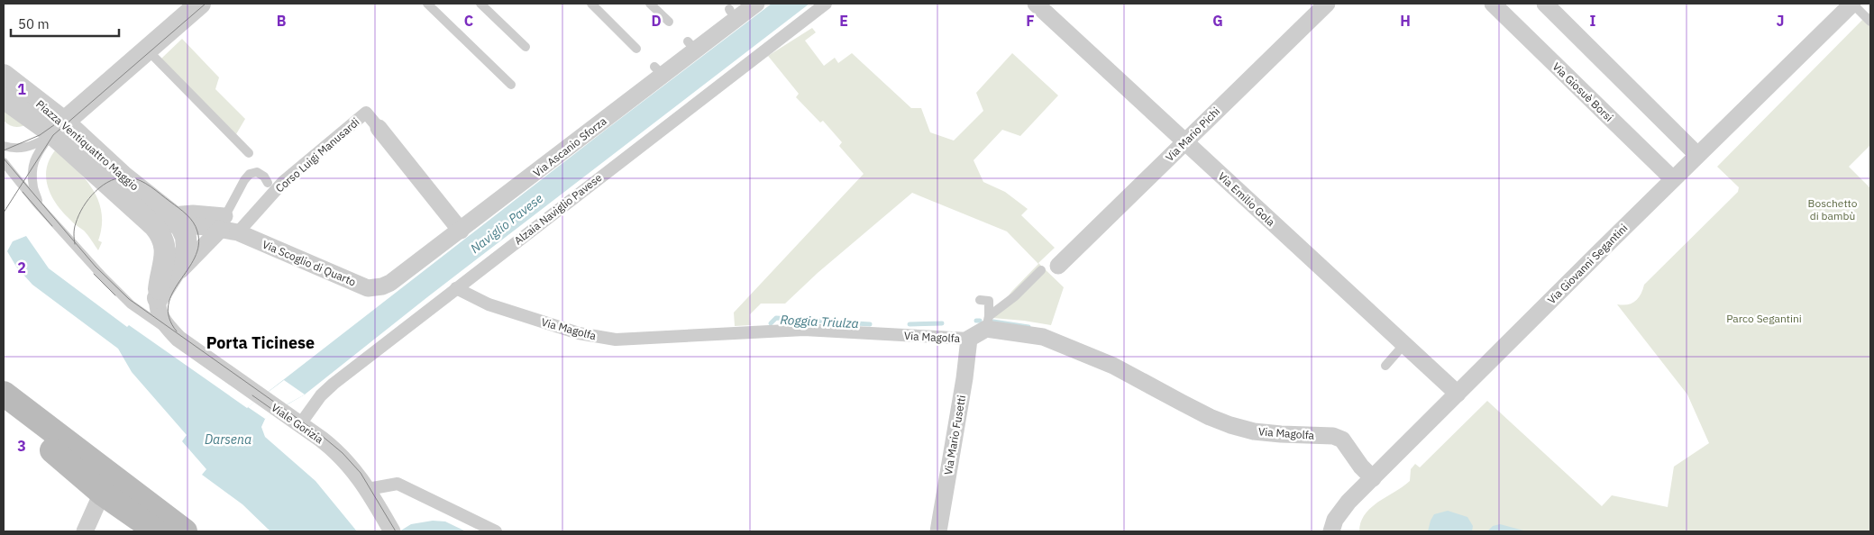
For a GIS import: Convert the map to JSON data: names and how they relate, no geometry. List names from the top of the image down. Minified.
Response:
{"streets":{"street":["Via Giosuè Borsi","Via Mario Pichi","Piazza Ventiquattro Maggio","Via Ascanio Sforza","Corso Luigi Manusardi","Via Emilio Gola","Alzaia Naviglio Pavese","Via Scoglio di Quarto","Via Giovanni Segantini","Via Magolfa","Viale Gorizia","Via Mario Fusetti"]},"crossings":[["Via Giosuè Borsi","Via Giovanni Segantini"],["Via Mario Pichi","Via Emilio Gola"],["Piazza Ventiquattro Maggio","Corso Luigi Manusardi"],["Piazza Ventiquattro Maggio","Via Scoglio di Quarto"],["Piazza Ventiquattro Maggio","Viale Gorizia"],["Via Ascanio Sforza","Via Scoglio di Quarto"],["Corso Luigi Manusardi","Via Scoglio di Quarto"],["Via Emilio Gola","Via Giovanni Segantini"],["Alzaia Naviglio Pavese","Via Magolfa"],["Alzaia Naviglio Pavese","Viale Gorizia"],["Via Giovanni Segantini","Via Magolfa"],["Via Magolfa","Via Mario Fusetti"]],"districts":["Porta Ticinese"],"water":["Naviglio Pavese","Roggia Triulza","Darsena"],"parks":["Boschetto di bambù","Parco Segantini"],"scale_bar":"50 m","grid":{"columns":["B","C","D","E","F","G","H","I","J"],"rows":["1","2","3"]}}
